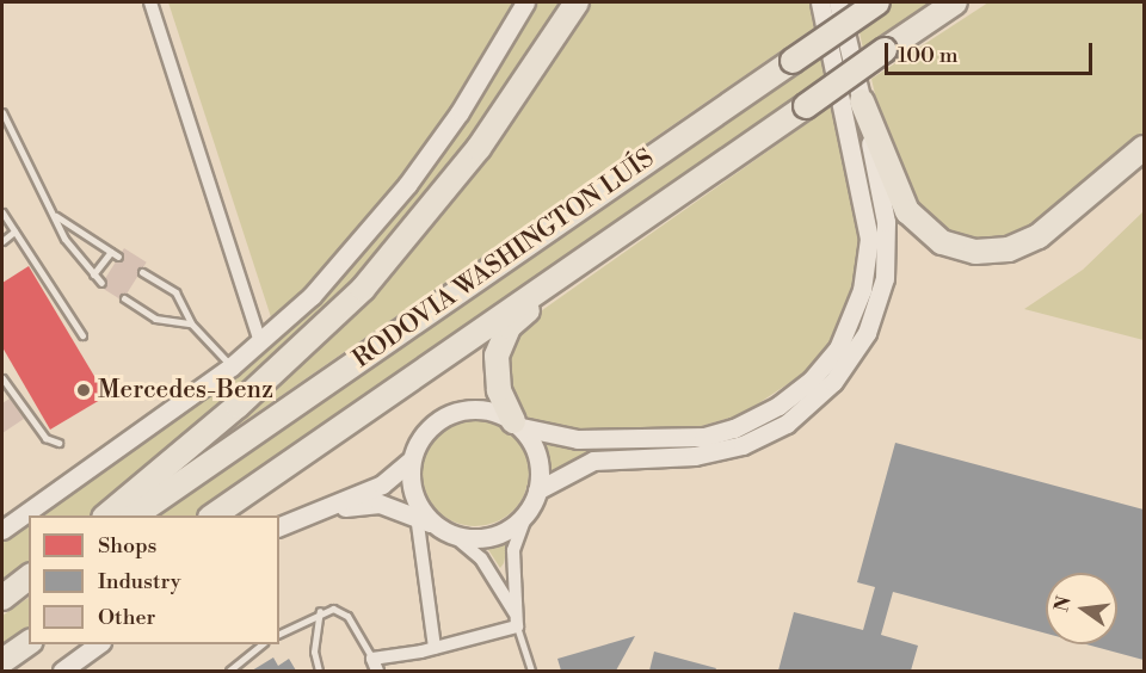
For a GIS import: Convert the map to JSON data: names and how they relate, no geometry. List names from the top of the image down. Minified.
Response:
{"streets":{"highway":["RODOVIA WASHINGTON LUÍS"]},"places":["Mercedes-Benz"],"legend":["Shops","Industry","Other"],"scale_bar":"100 m","north":"left"}
